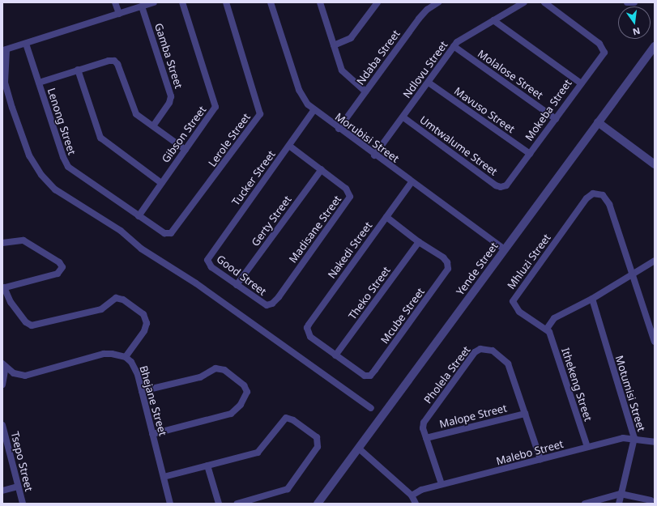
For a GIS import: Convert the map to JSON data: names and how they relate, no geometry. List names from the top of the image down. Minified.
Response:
{"streets":{"street":["Gamba Street","Ndaba Street","Ndlovu Street","Molalose Street","Mavuso Street","Mokeba Street","Lenong Street","Gibson Street","Morubisi Street","Lerole Street","Umtwalume Street","Tucker Street","Gerty Street","Madisane Street","Nakedi Street","Mhluzi Street","Yende Street","Good Street","Theko Street","Mcube Street","Pholela Street","Ithekeng Street","Motumisi Street","Bhejane Street","Malope Street","Malebo Street","Tsepo Street"]},"crossings":[["Ndaba Street","Morubisi Street"],["Ndlovu Street","Molalose Street"],["Ndlovu Street","Mavuso Street"],["Ndlovu Street","Mokeba Street"],["Ndlovu Street","Morubisi Street"],["Ndlovu Street","Umtwalume Street"],["Molalose Street","Mokeba Street"],["Mavuso Street","Mokeba Street"],["Mokeba Street","Umtwalume Street"],["Lenong Street","Gibson Street"],["Lenong Street","Lerole Street"],["Morubisi Street","Tucker Street"],["Morubisi Street","Nakedi Street"],["Morubisi Street","Yende Street"],["Tucker Street","Madisane Street"],["Tucker Street","Good Street"],["Gerty Street","Madisane Street"],["Gerty Street","Good Street"],["Madisane Street","Good Street"],["Nakedi Street","Mcube Street"],["Mhluzi Street","Ithekeng Street"],["Theko Street","Mcube Street"],["Pholela Street","Malope Street"],["Pholela Street","Malebo Street"],["Ithekeng Street","Malebo Street"],["Motumisi Street","Malebo Street"]],"north":"bottom"}
